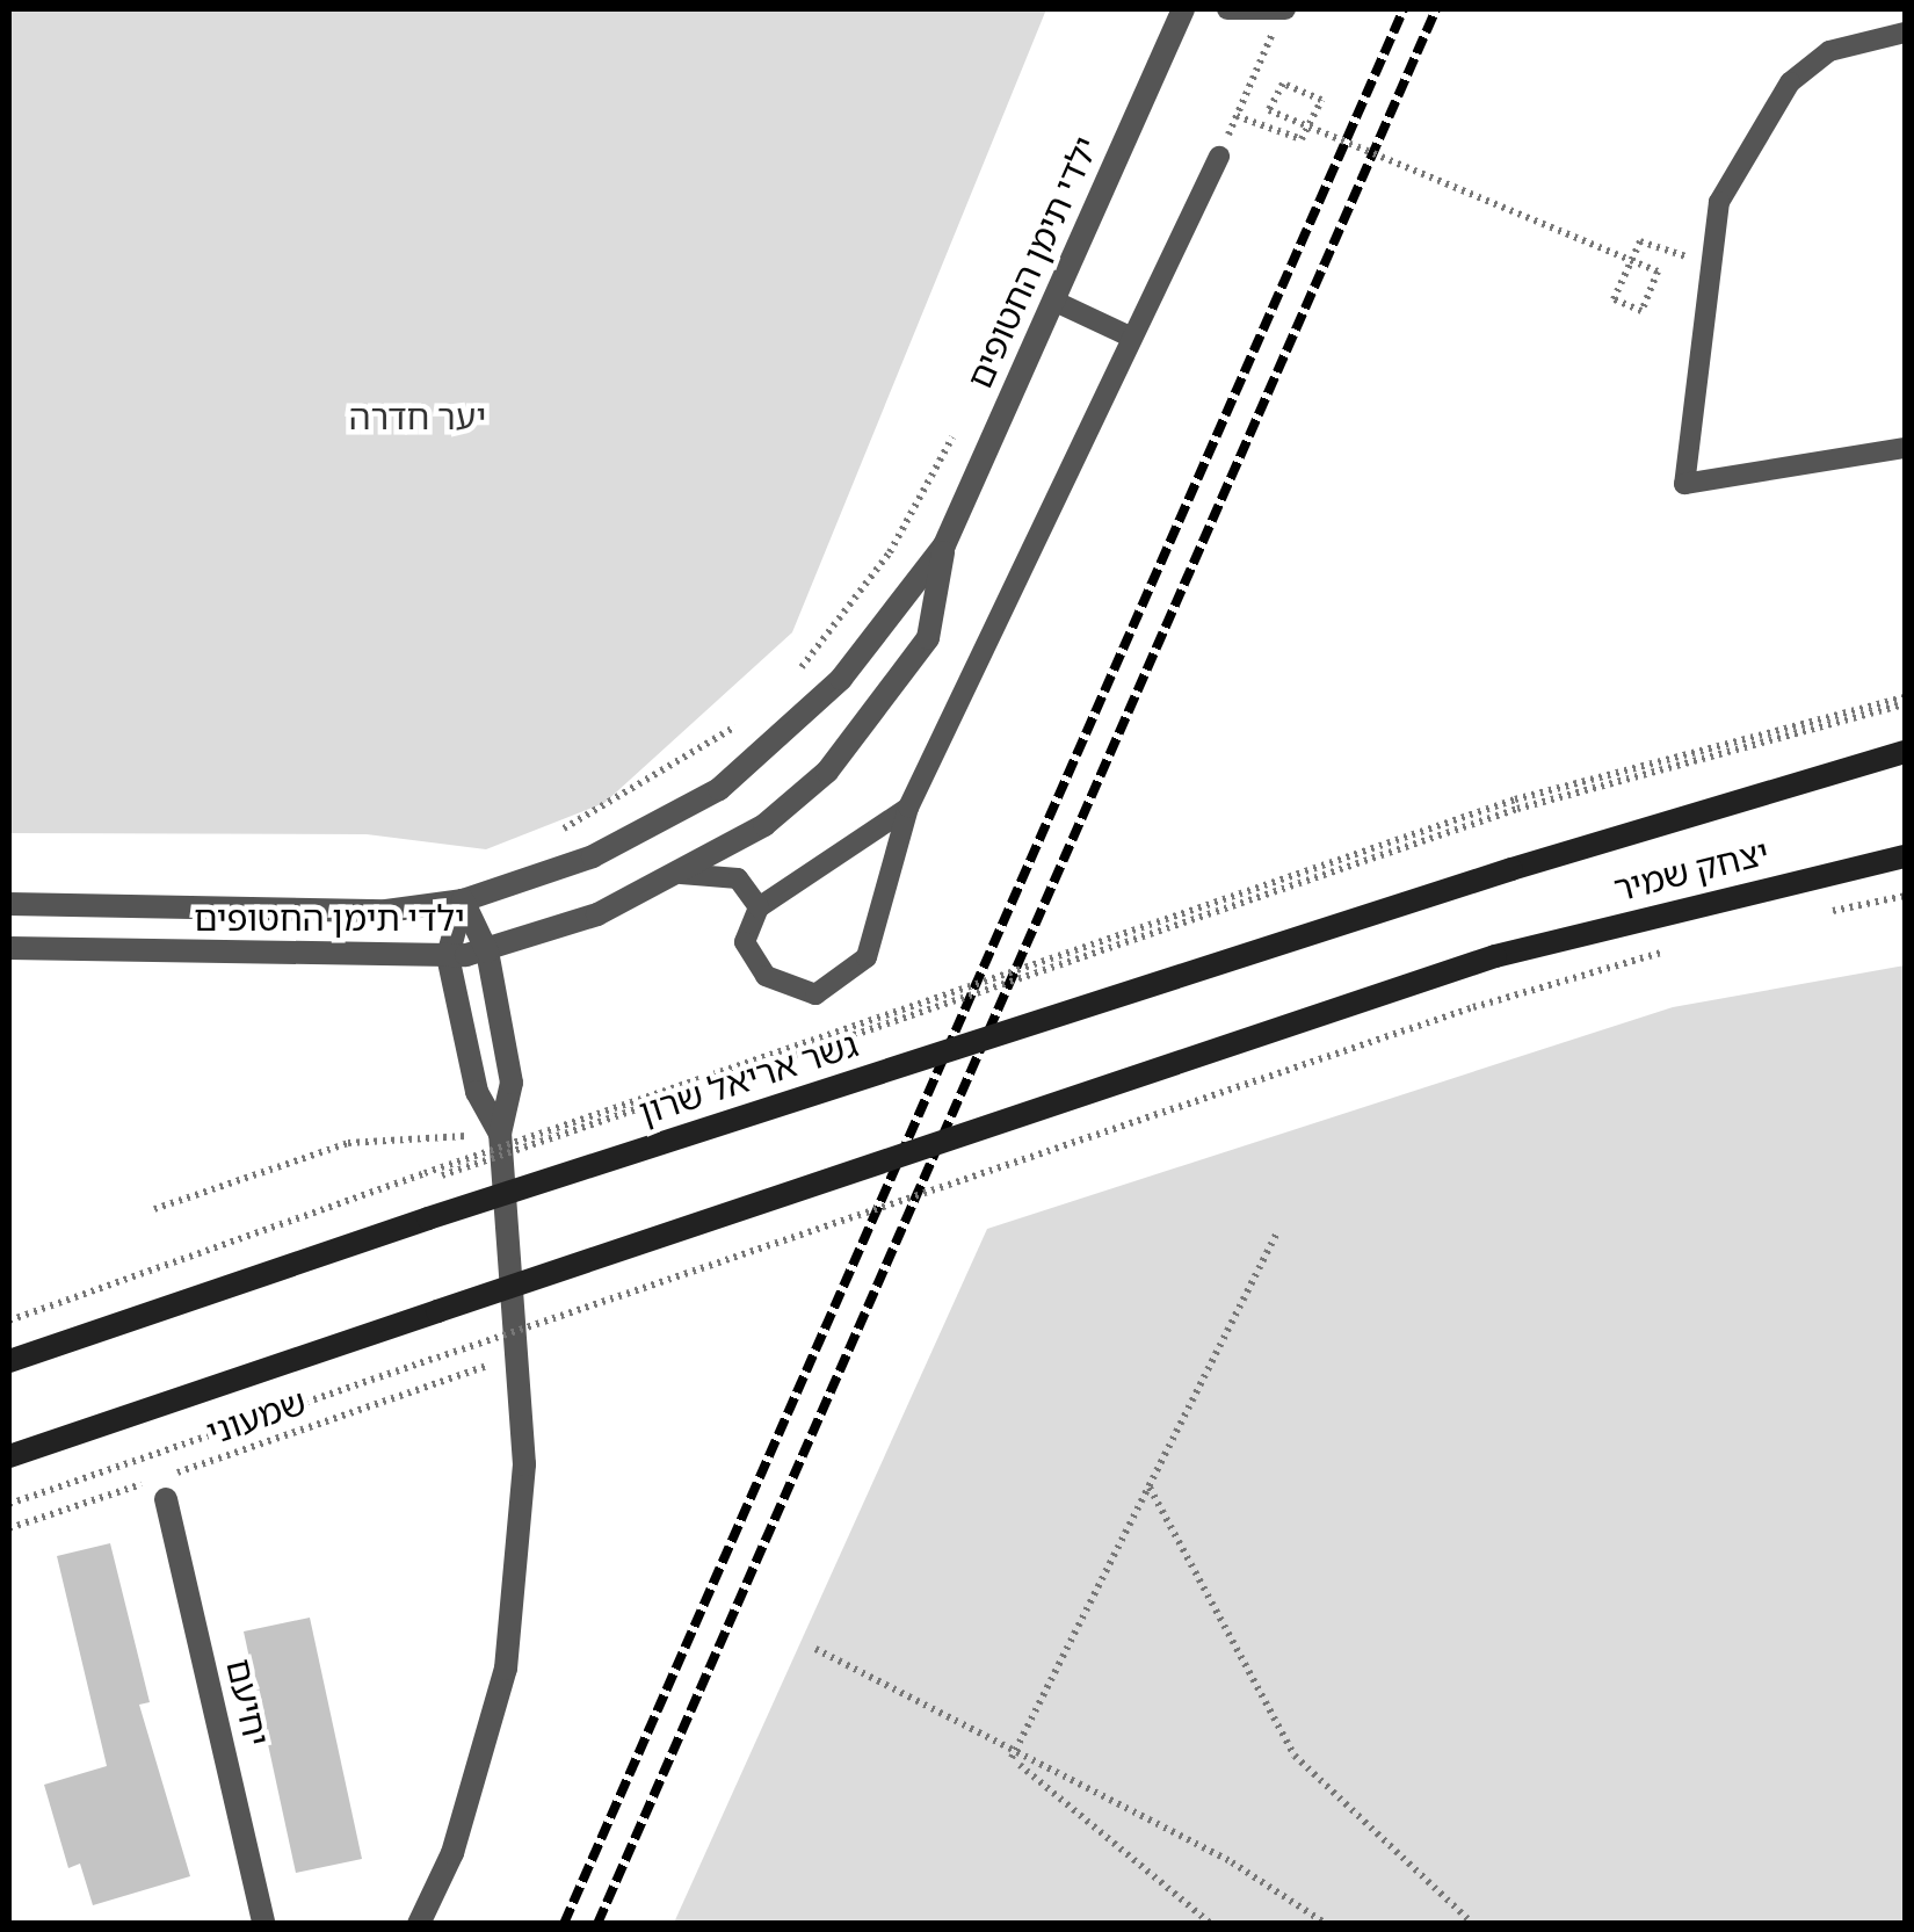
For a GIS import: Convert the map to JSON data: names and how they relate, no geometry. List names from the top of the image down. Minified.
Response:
{"streets":{"main road":["יצחק שמיר","גשר אריאל שרון"],"street":["ילדי תימן החטופים","יחיעם"],"path":["שמעוני"]},"crossings":[["יצחק שמיר","גשר אריאל שרון"]],"parks":["יער חדרה"]}
